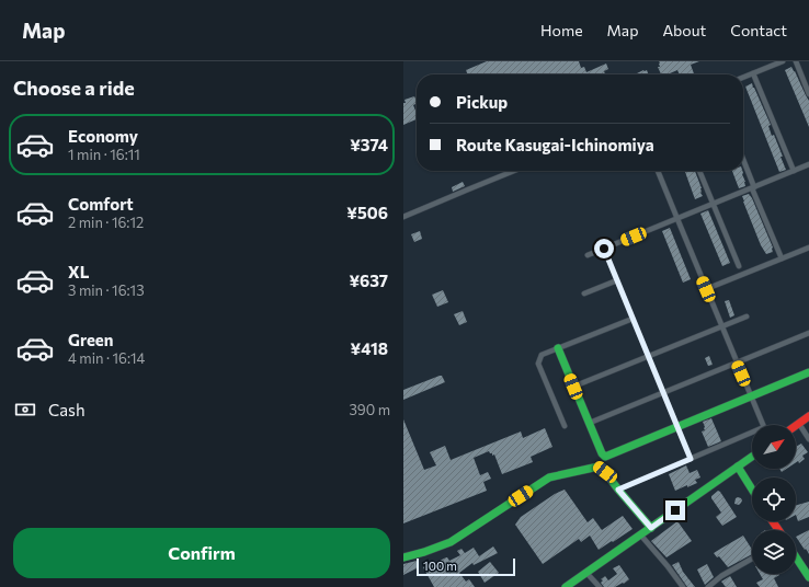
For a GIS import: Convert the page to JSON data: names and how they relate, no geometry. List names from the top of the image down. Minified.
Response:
{"scale_bar":"100 m","north":"top right","page":{"header":"Map","nav":["Home","Map","About","Contact"],"heading":"Choose a ride","banner":["Pickup","Route Kasugai-Ichinomiya"],"list":[{"name":"Economy","note":"1 min · 16:11","value":"¥374"},{"name":"Comfort","note":"2 min · 16:12","value":"¥506"},{"name":"XL","note":"3 min · 16:13","value":"¥637"},{"name":"Green","note":"4 min · 16:14","value":"¥418"}],"pay":["Cash","390 m"],"buttons":"Confirm","scale":"100 m"}}
